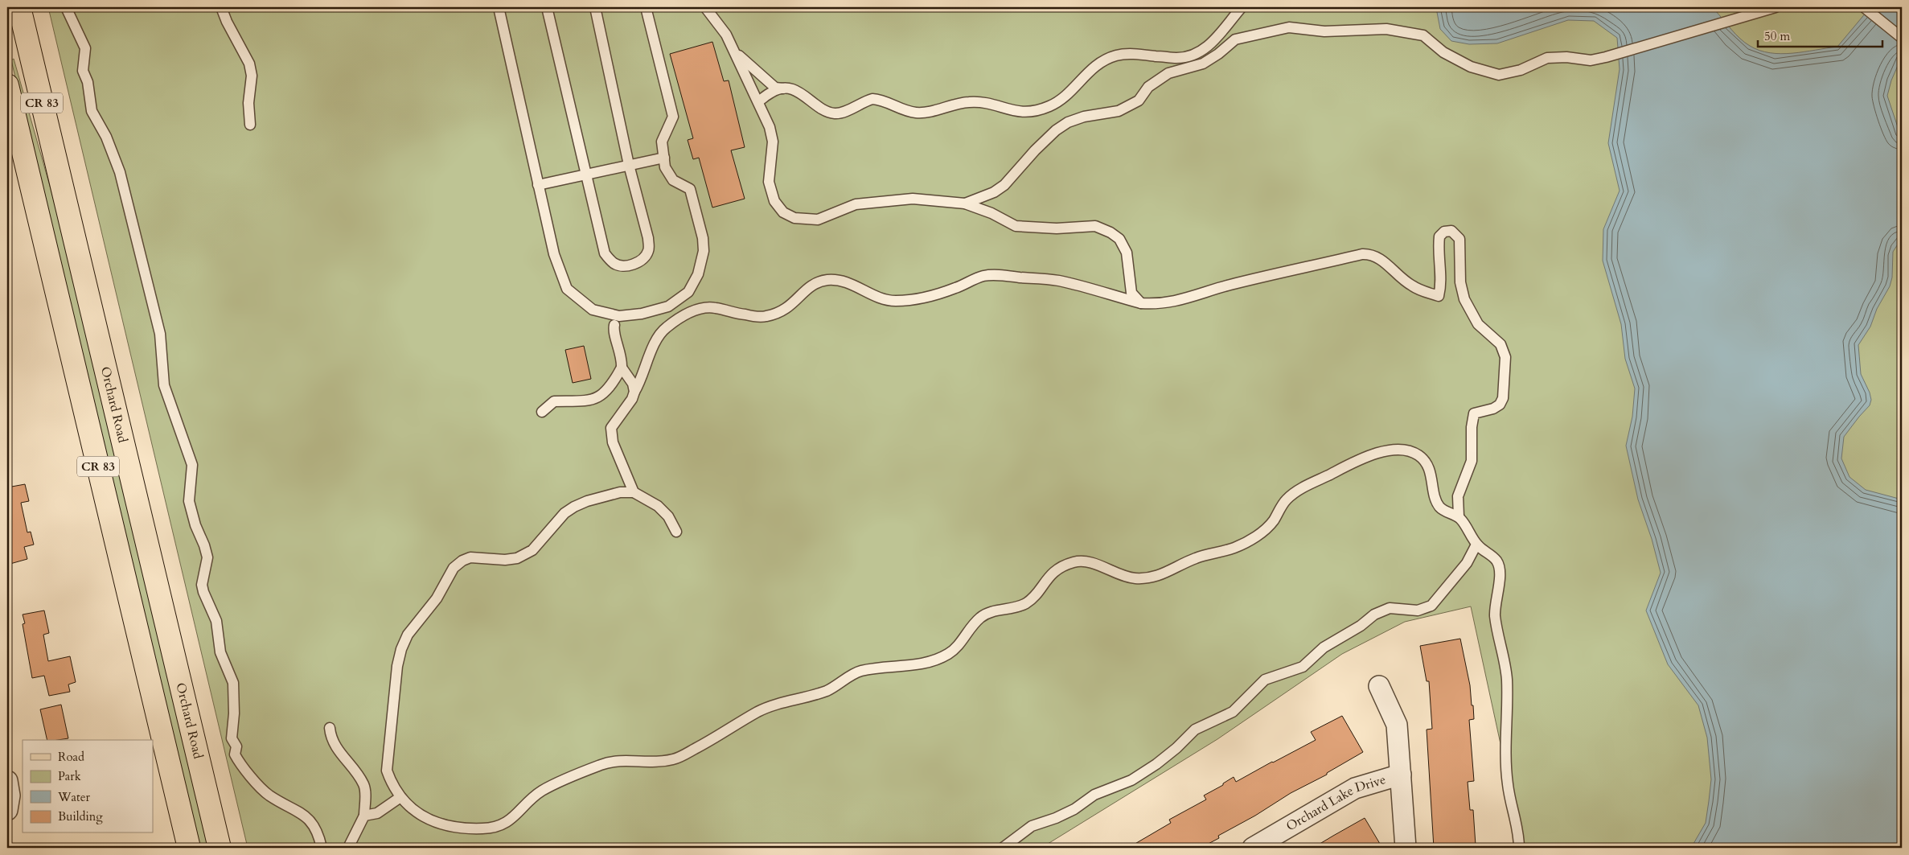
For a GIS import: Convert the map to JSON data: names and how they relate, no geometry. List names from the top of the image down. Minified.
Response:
{"streets":{"main road":["CR 83","Orchard Road"],"street":["Orchard Lake Drive"]},"legend":["Road","Park","Water","Building"],"scale_bar":"50 m"}
